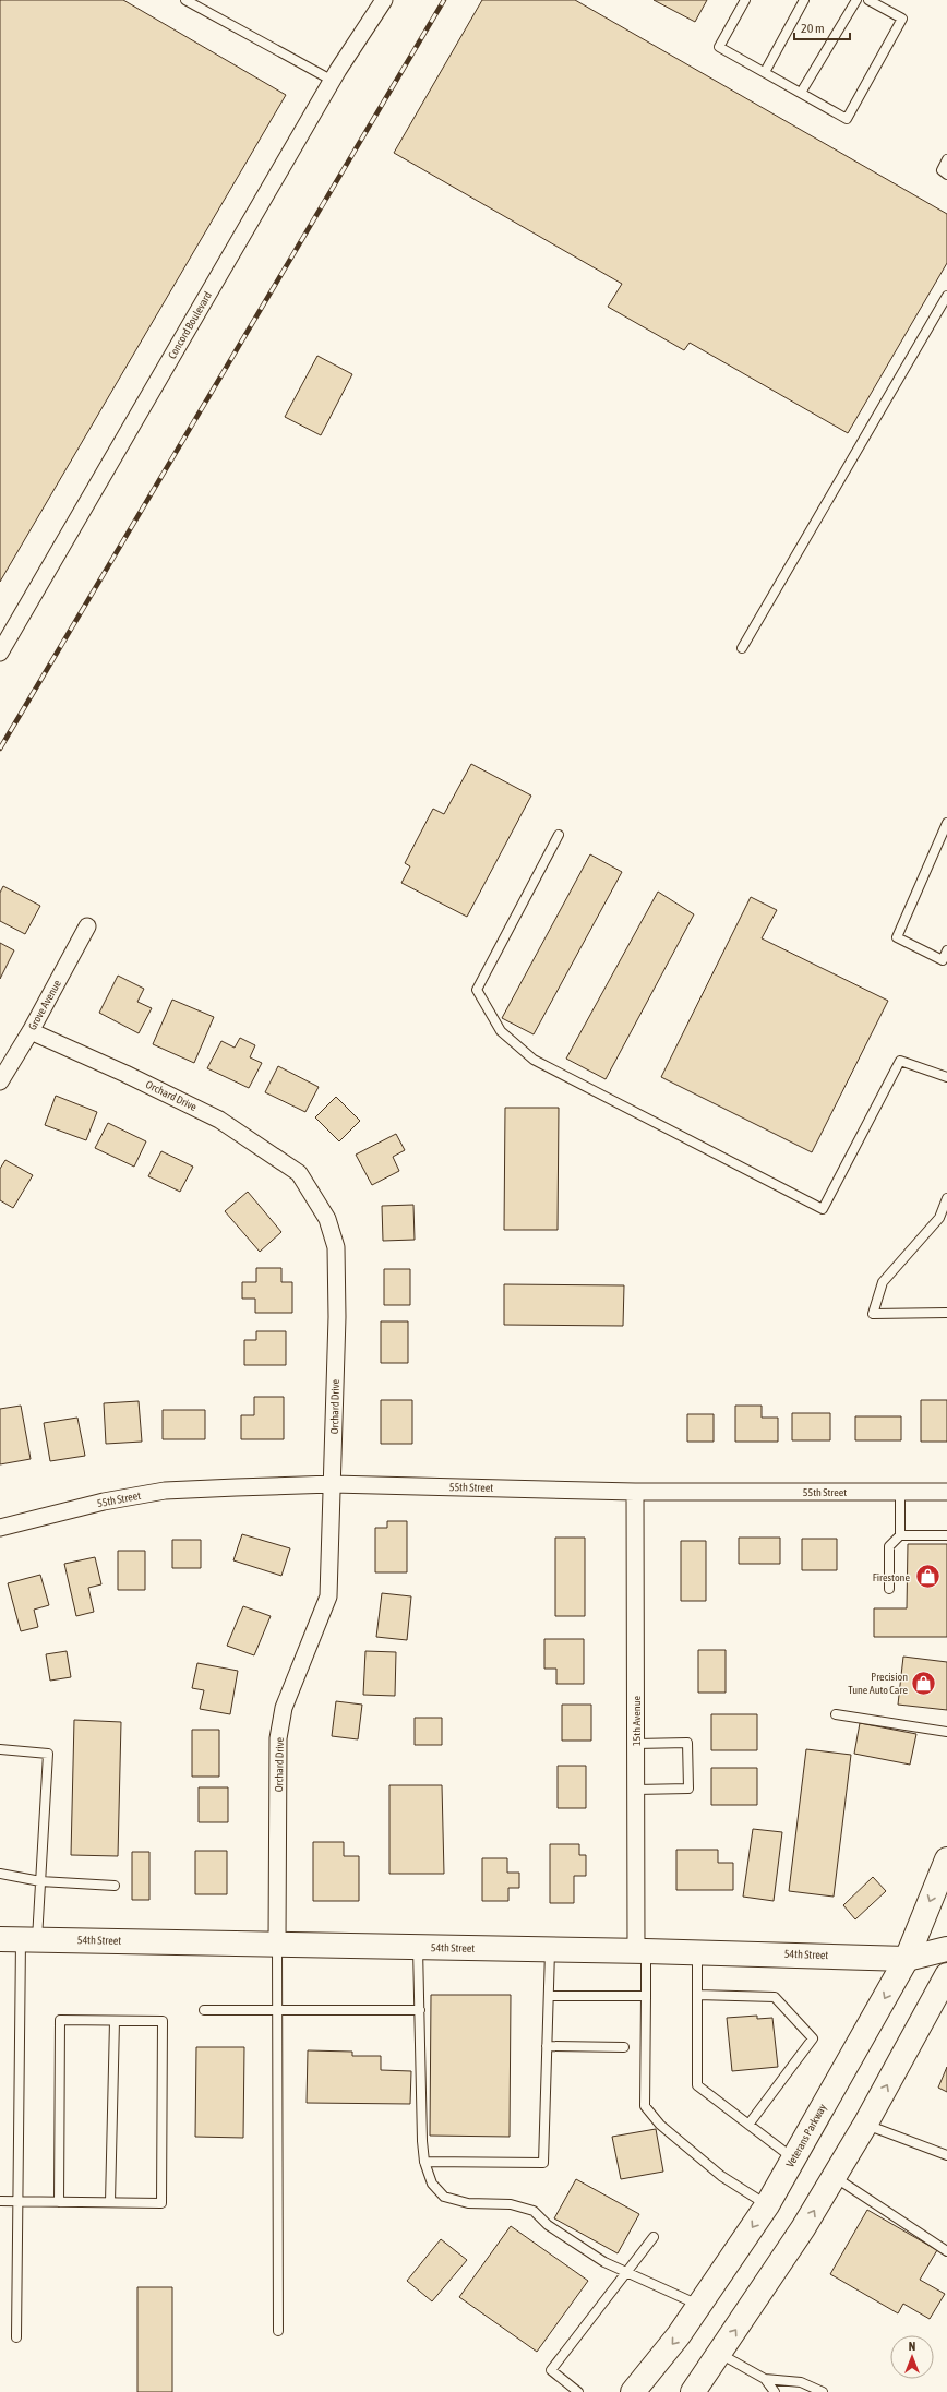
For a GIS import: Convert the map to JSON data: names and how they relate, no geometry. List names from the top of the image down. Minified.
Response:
{"streets":{"main road":["54th Street","Veterans Parkway"],"street":["Concord Boulevard","Grove Avenue","Orchard Drive","55th Street","15th Avenue"]},"crossings":[["Grove Avenue","Orchard Drive"],["Orchard Drive","55th Street"],["Orchard Drive","54th Street"],["55th Street","15th Avenue"],["15th Avenue","54th Street"],["54th Street","Veterans Parkway"]],"places":{"shop":["Firestone","Precision Tune Auto Care"]},"scale_bar":"20 m","north":"top"}
